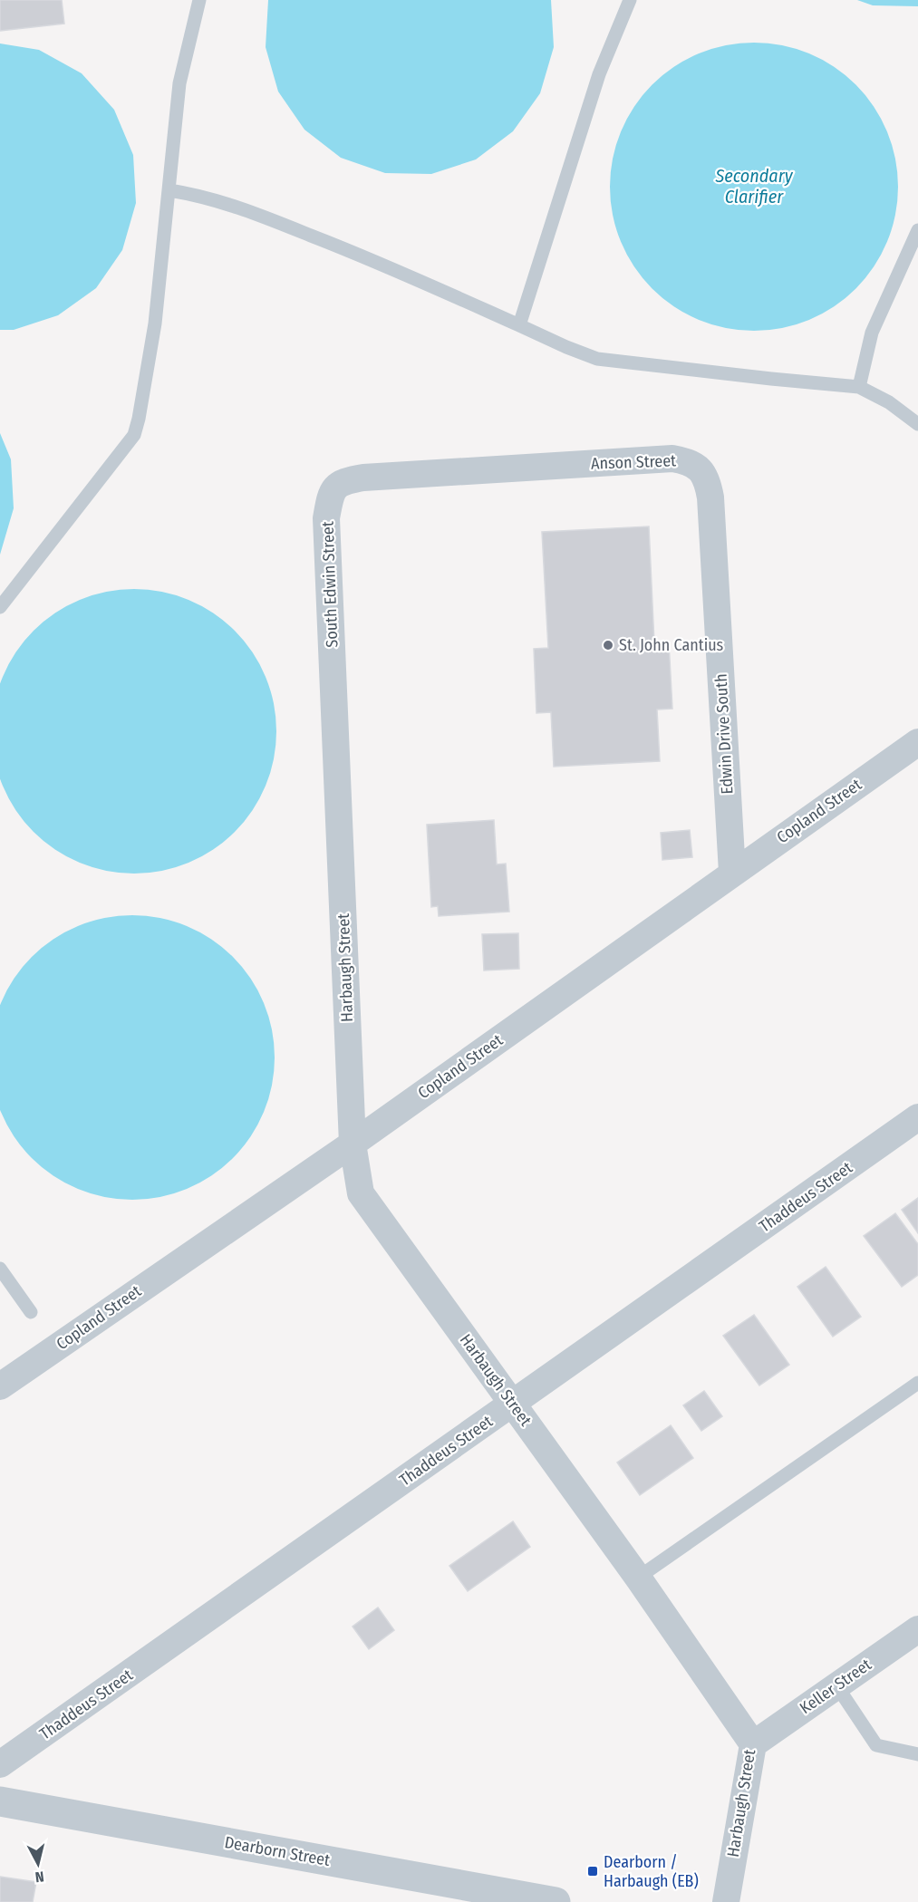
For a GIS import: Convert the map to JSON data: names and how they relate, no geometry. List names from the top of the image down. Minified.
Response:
{"streets":{"street":["Anson Street","South Edwin Street","Edwin Drive South","Copland Street","Harbaugh Street","Thaddeus Street","Keller Street","Dearborn Street"]},"crossings":[["Anson Street","South Edwin Street"],["Anson Street","Edwin Drive South"],["South Edwin Street","Harbaugh Street"],["Edwin Drive South","Copland Street"],["Copland Street","Harbaugh Street"],["Harbaugh Street","Thaddeus Street"],["Harbaugh Street","Keller Street"]],"water":["Secondary Clarifier"],"places":{"other":["St. John Cantius"],"transit":["Dearborn / Harbaugh (EB)"]},"north":"bottom"}
